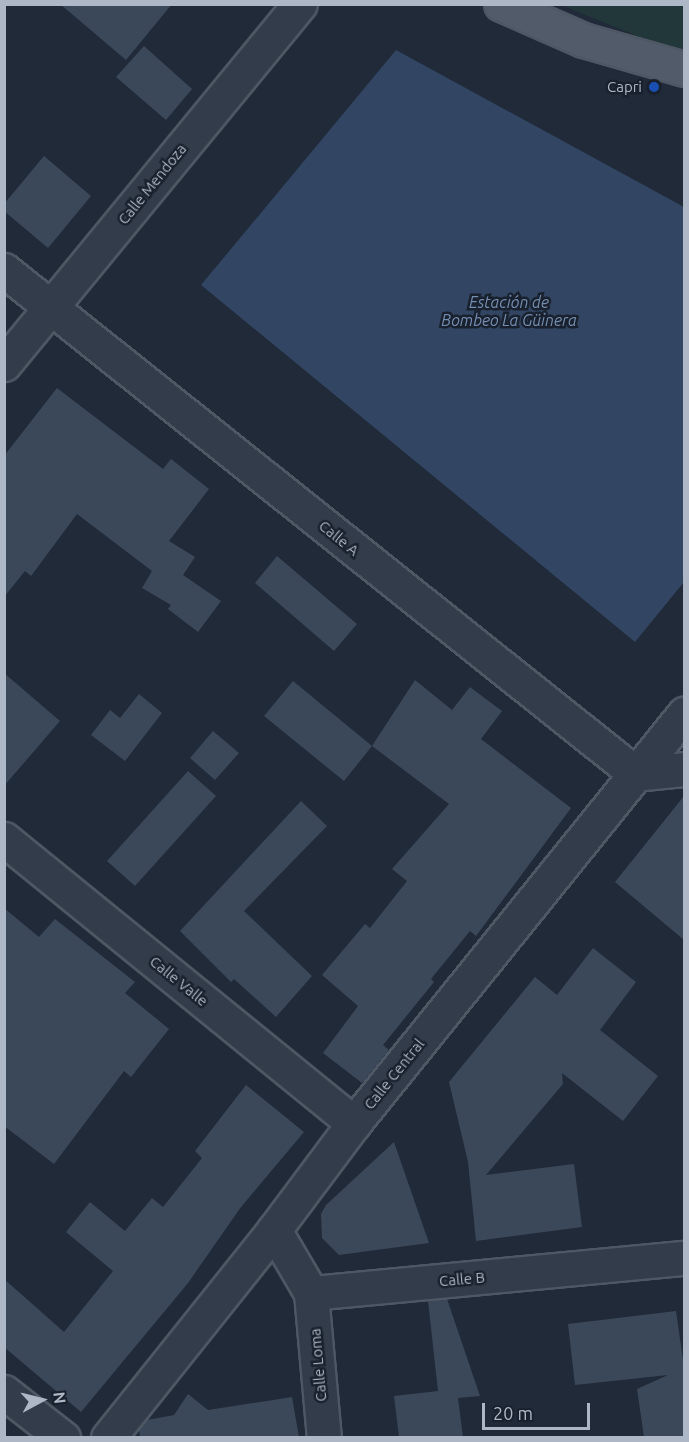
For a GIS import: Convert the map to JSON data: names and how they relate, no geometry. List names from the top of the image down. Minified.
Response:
{"streets":{"street":["Calle Mendoza","Calle A","Calle Valle","Calle Central","Calle B","Calle Loma"]},"crossings":[["Calle Mendoza","Calle A"],["Calle A","Calle Central"],["Calle Valle","Calle Central"],["Calle B","Calle Loma"]],"water":["Estación de Bombeo La Güinera"],"places":["Capri"],"scale_bar":"20 m","north":"right"}
